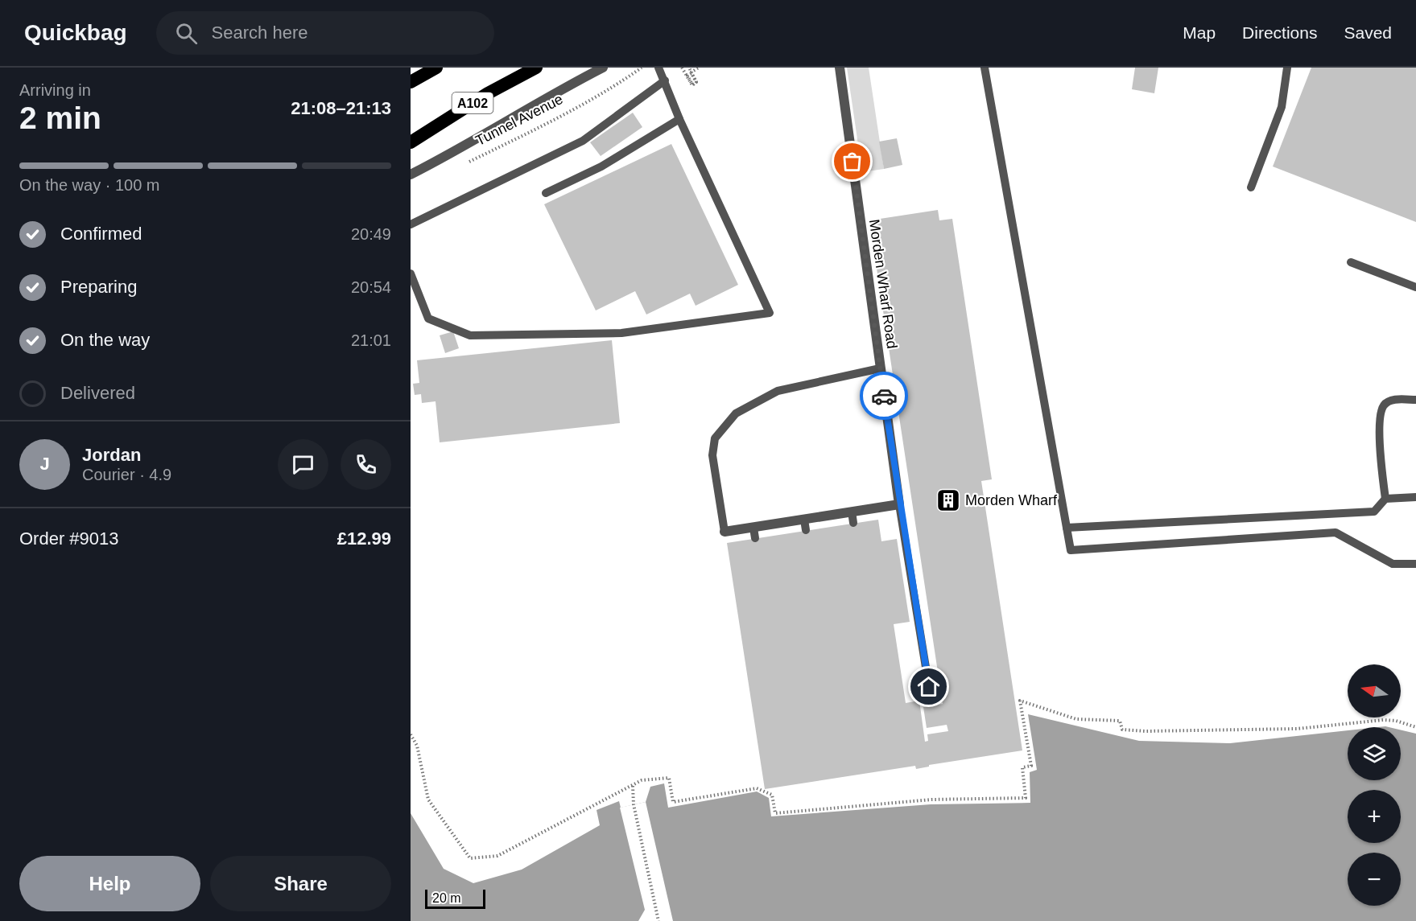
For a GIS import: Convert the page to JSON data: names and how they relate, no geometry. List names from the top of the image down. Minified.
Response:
{"streets":{"highway":["A102"],"street":["Tunnel Avenue","Morden Wharf Road"]},"places":{"building":["Morden Wharf"]},"scale_bar":"20 m","north":"left","page":{"header":"Quickbag","search":"Search here","nav":["Map","Directions","Saved"],"heading":["2 min","Arriving in","21:08–21:13"],"panel":["Jordan","Courier · 4.9","Order #9013","£12.99"],"bar":"On the way · 100 m","list":[["Confirmed","20:49"],["Preparing","20:54"],["On the way","21:01"],"Delivered"],"round":"J","map_buttons":["+","−"],"buttons":["Help","Share"],"scale":"20 m"}}
